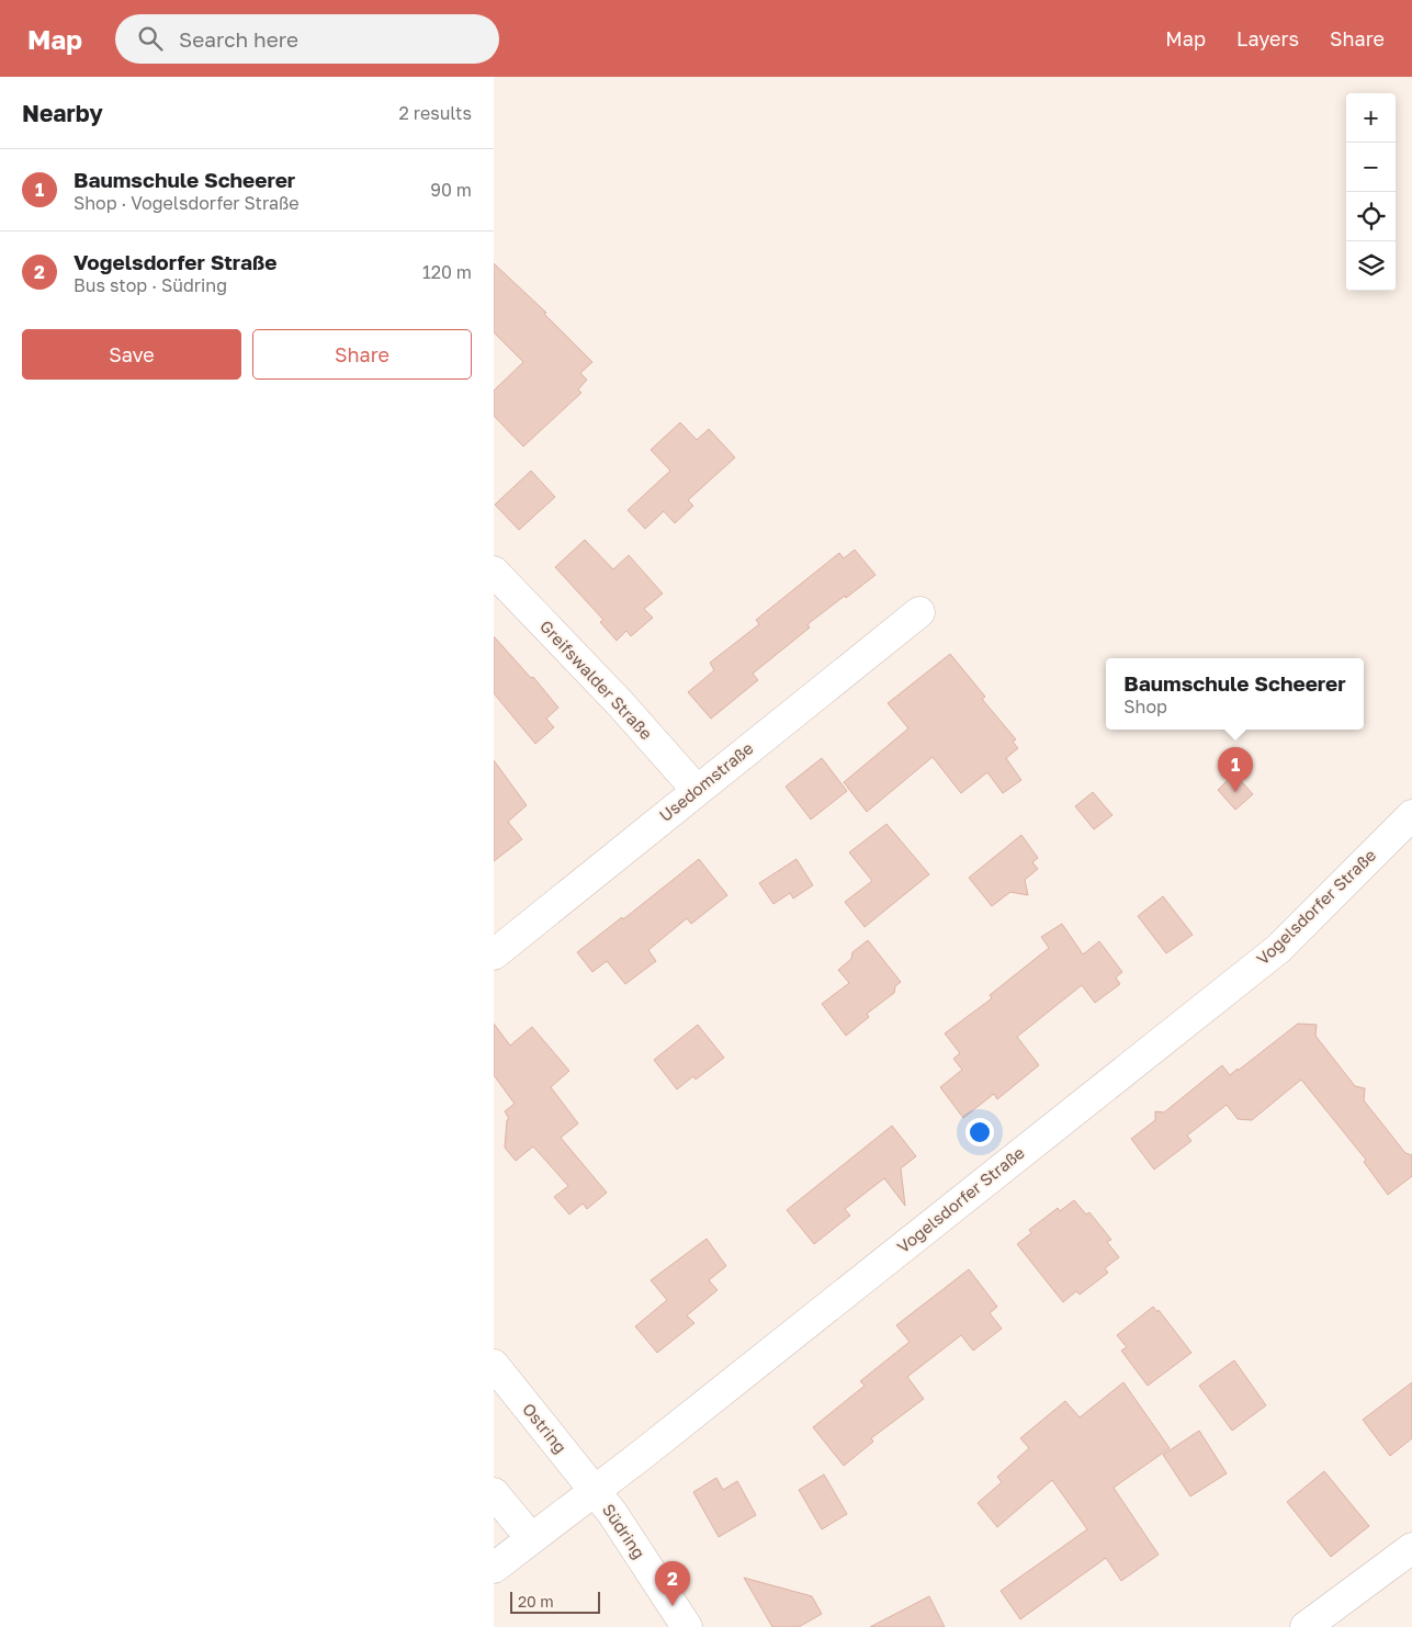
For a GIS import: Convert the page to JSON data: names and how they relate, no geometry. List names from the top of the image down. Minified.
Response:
{"streets":{"street":["Greifswalder Straße","Usedomstraße","Vogelsdorfer Straße","Ostring","Südring"]},"crossings":[["Greifswalder Straße","Usedomstraße"],["Vogelsdorfer Straße","Ostring"],["Vogelsdorfer Straße","Südring"],["Ostring","Südring"]],"scale_bar":"20 m","page":{"header":"Map","search":"Search here","nav":["Map","Layers","Share"],"heading":["Nearby","2 results"],"map_buttons":["+","−"],"list":[{"mark":"1","name":"Baumschule Scheerer","note":"Shop · Vogelsdorfer Straße","value":"90 m"},{"mark":"2","name":"Vogelsdorfer Straße","note":"Bus stop · Südring","value":"120 m"}],"buttons":["Save","Share"],"popup":["Baumschule Scheerer","Shop"],"pins":["1","2"],"scale":"20 m"}}
